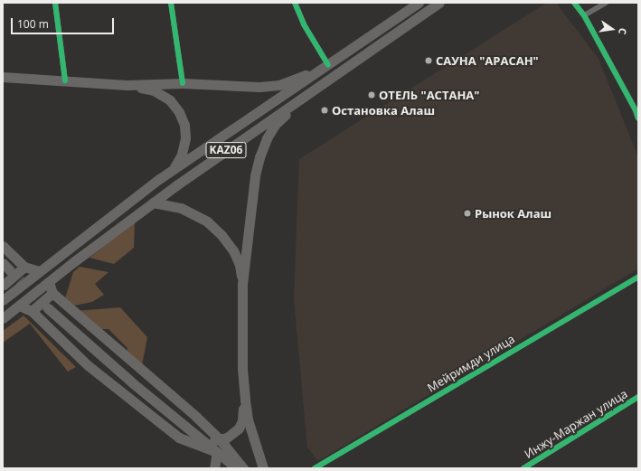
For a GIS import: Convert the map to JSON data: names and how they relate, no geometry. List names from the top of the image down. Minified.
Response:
{"streets":{"highway":["KАZ06"],"street":["Мейримди улица","Инжу-Маржан улица"]},"places":["САУНА \"АРАСАН\"","ОТЕЛЬ \"АСТАНА\"","Остановка Алаш","Рынок Алаш"],"scale_bar":"100 m","north":"right"}
